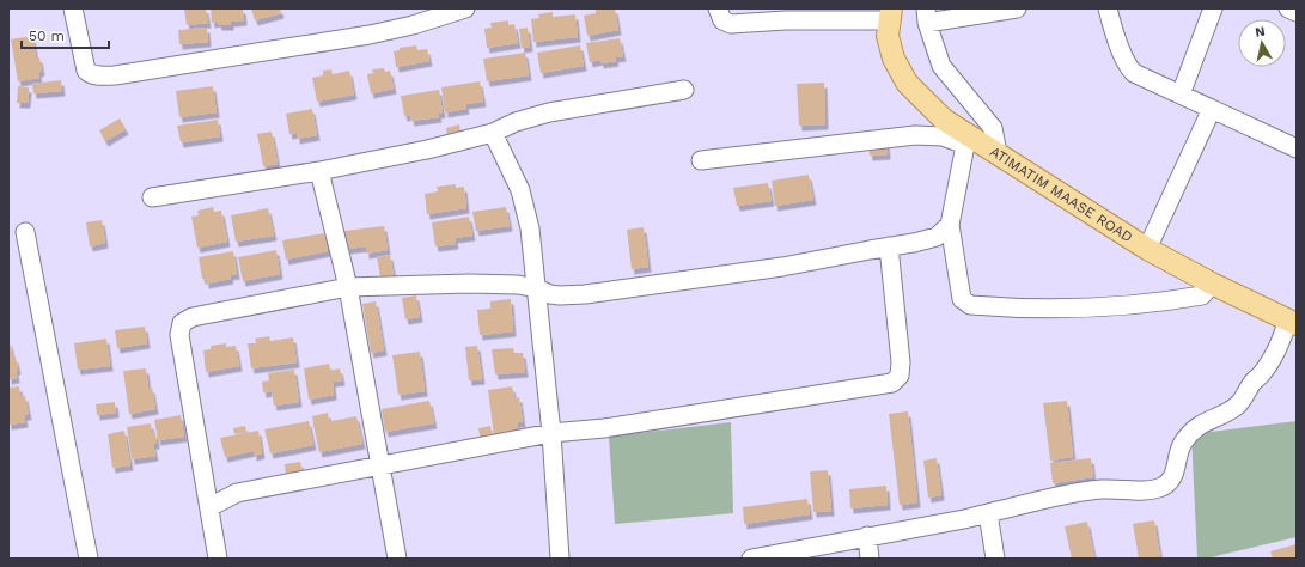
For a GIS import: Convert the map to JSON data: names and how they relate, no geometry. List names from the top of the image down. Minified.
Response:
{"streets":{"main road":["ATIMATIM MAASE ROAD"]},"scale_bar":"50 m","north":"top"}
